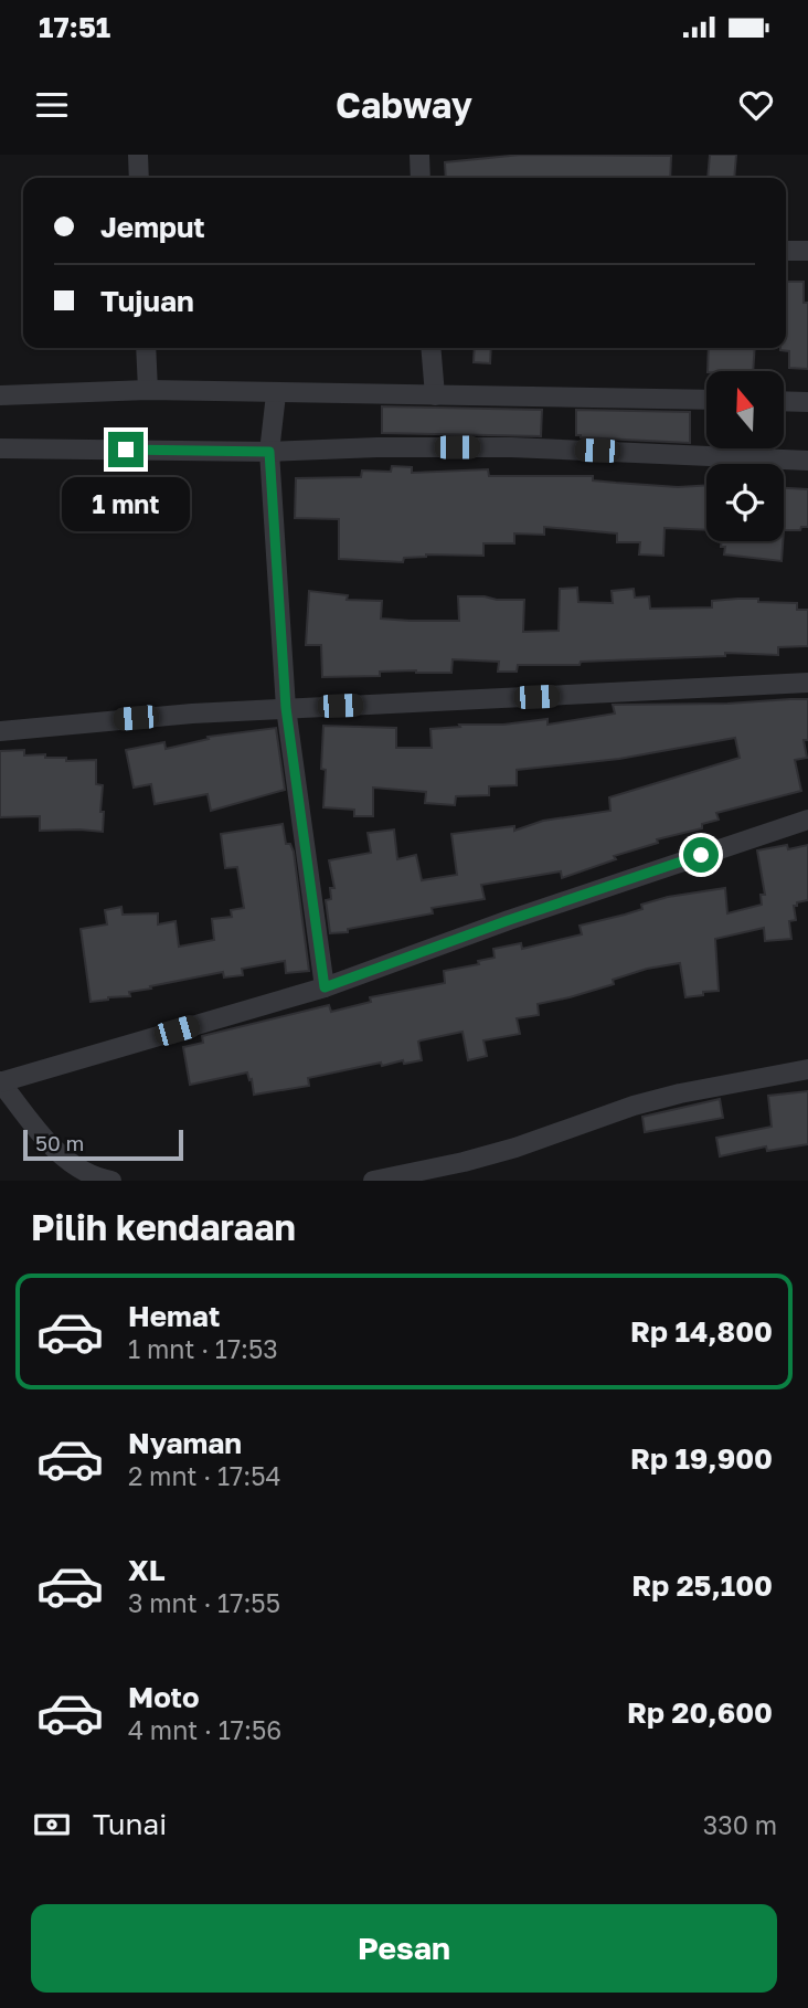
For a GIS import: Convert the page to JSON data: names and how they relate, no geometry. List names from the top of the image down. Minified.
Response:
{"scale_bar":"50 m","north":"top","page":{"status":"17:51","header":"Cabway","banner":["Jemput","Tujuan"],"bubble":"1 mnt","scale":"50 m","heading":"Pilih kendaraan","list":[{"name":"Hemat","note":"1 mnt · 17:53","value":"Rp 14,800"},{"name":"Nyaman","note":"2 mnt · 17:54","value":"Rp 19,900"},{"name":"XL","note":"3 mnt · 17:55","value":"Rp 25,100"},{"name":"Moto","note":"4 mnt · 17:56","value":"Rp 20,600"}],"pay":["Tunai","330 m"],"buttons":"Pesan"}}
